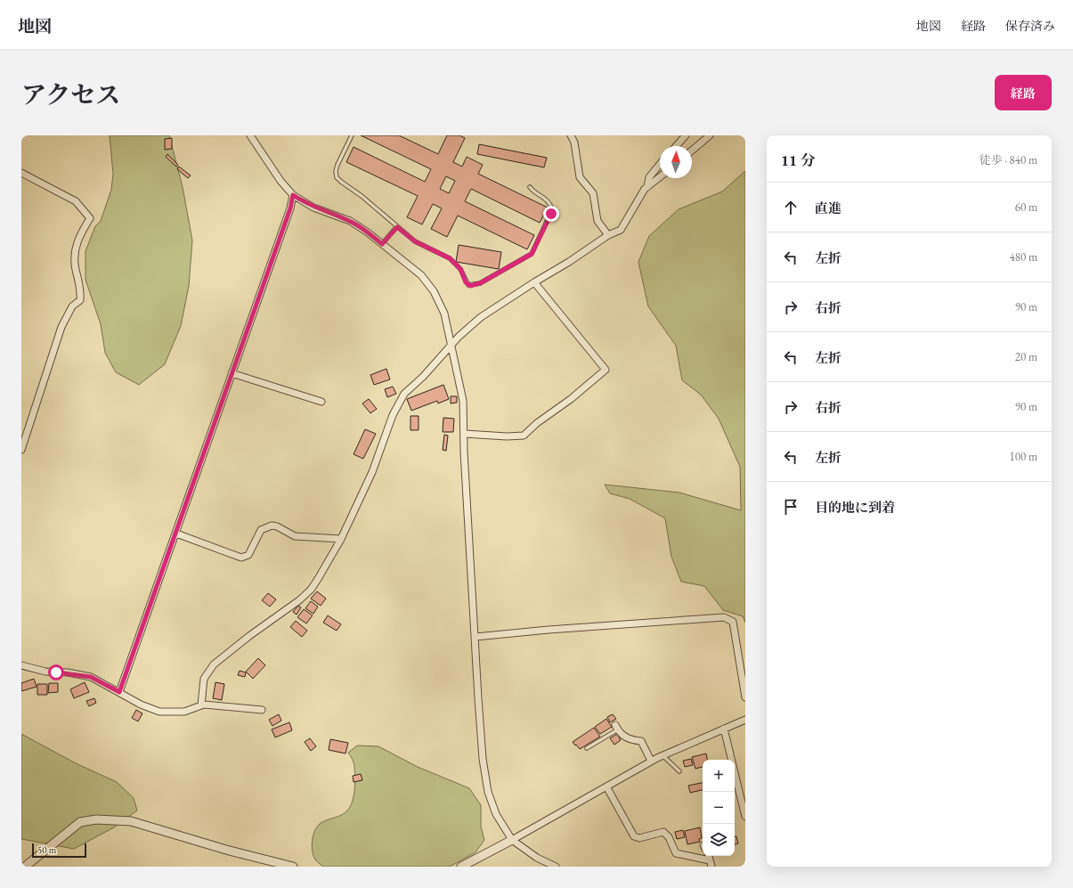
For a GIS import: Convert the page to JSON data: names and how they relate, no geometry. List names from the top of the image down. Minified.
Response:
{"scale_bar":"50 m","north":"top","page":{"header":"地図","nav":["地図","経路","保存済み"],"title":"アクセス","buttons":"経路","heading":["11 分","徒歩 · 840 m"],"list":[["直進","60 m"],["左折","480 m"],["右折","90 m"],["左折","20 m"],["右折","90 m"],["左折","100 m"],"目的地に到着"],"map_buttons":["+","−"],"scale":"50 m"}}
